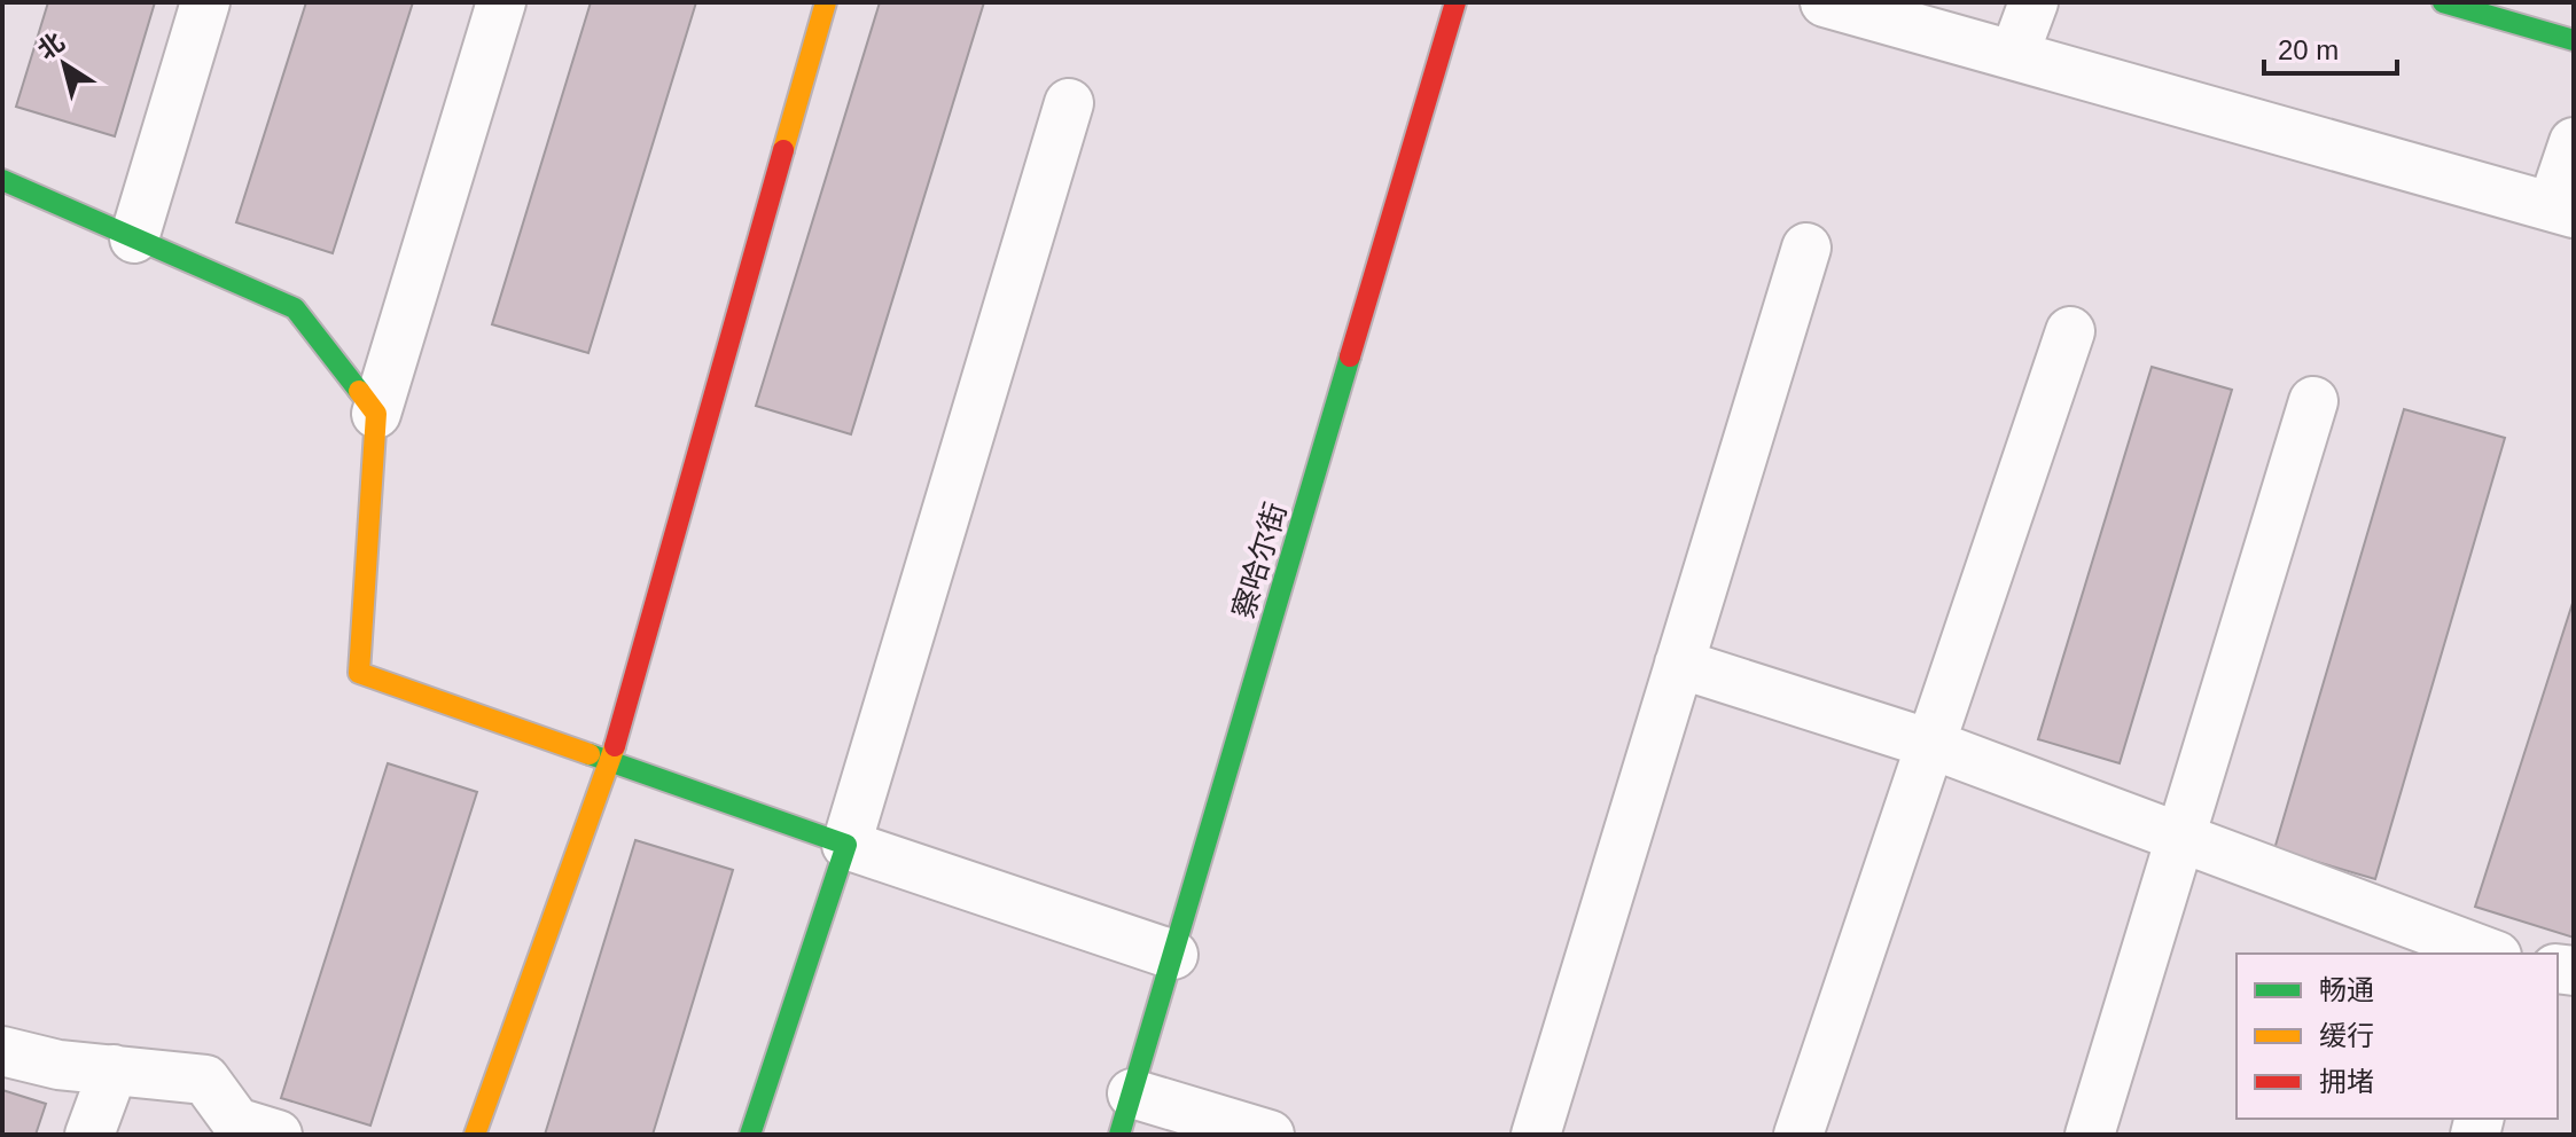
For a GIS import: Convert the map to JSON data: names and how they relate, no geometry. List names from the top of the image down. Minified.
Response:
{"streets":{"street":["察哈尔街"]},"legend":["畅通","缓行","拥堵"],"scale_bar":"20 m","north":"top left"}
